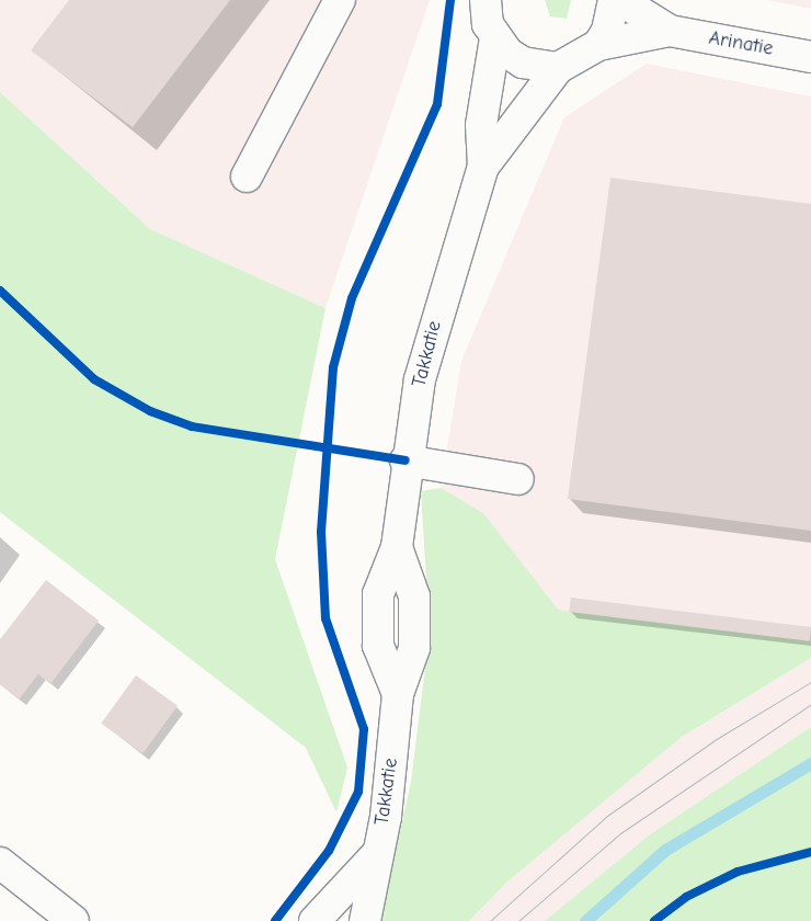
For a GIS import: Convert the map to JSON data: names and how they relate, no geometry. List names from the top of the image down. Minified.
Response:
{"streets":{"street":["Arinatie","Takkatie"]},"crossings":[["Arinatie","Takkatie"]]}
